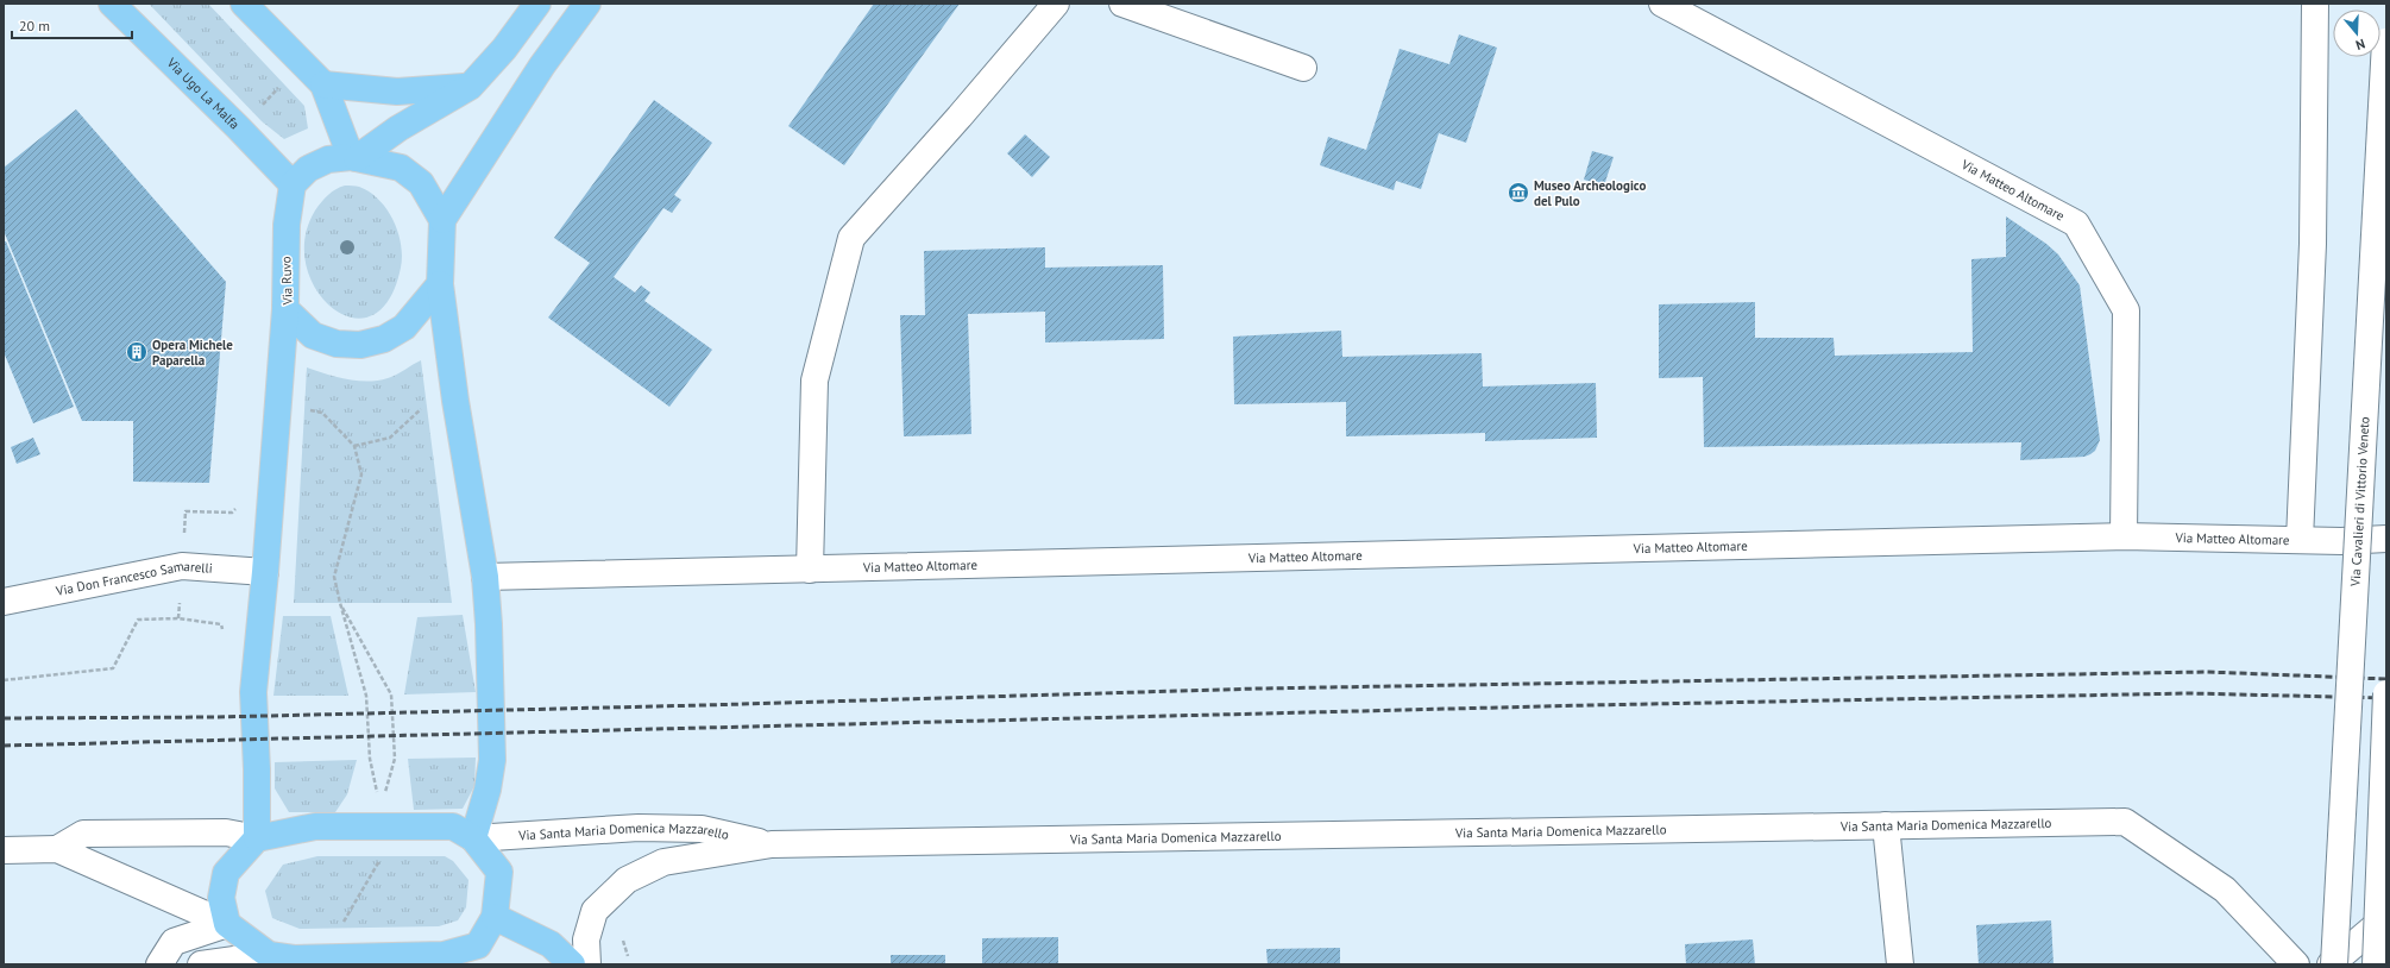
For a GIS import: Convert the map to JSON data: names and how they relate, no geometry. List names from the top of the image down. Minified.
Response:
{"streets":{"main road":["Via Ugo La Malfa","Via Ruvo"],"street":["Via Matteo Altomare","Via Cavalieri di Vittorio Veneto","Via Don Francesco Samarelli","Via Santa Maria Domenica Mazzarello"]},"crossings":[["Via Ugo La Malfa","Via Ruvo"]],"places":{"museum":["Museo Archeologico del Pulo"],"building":["Opera Michele Paparella"]},"scale_bar":"20 m","north":"bottom"}
